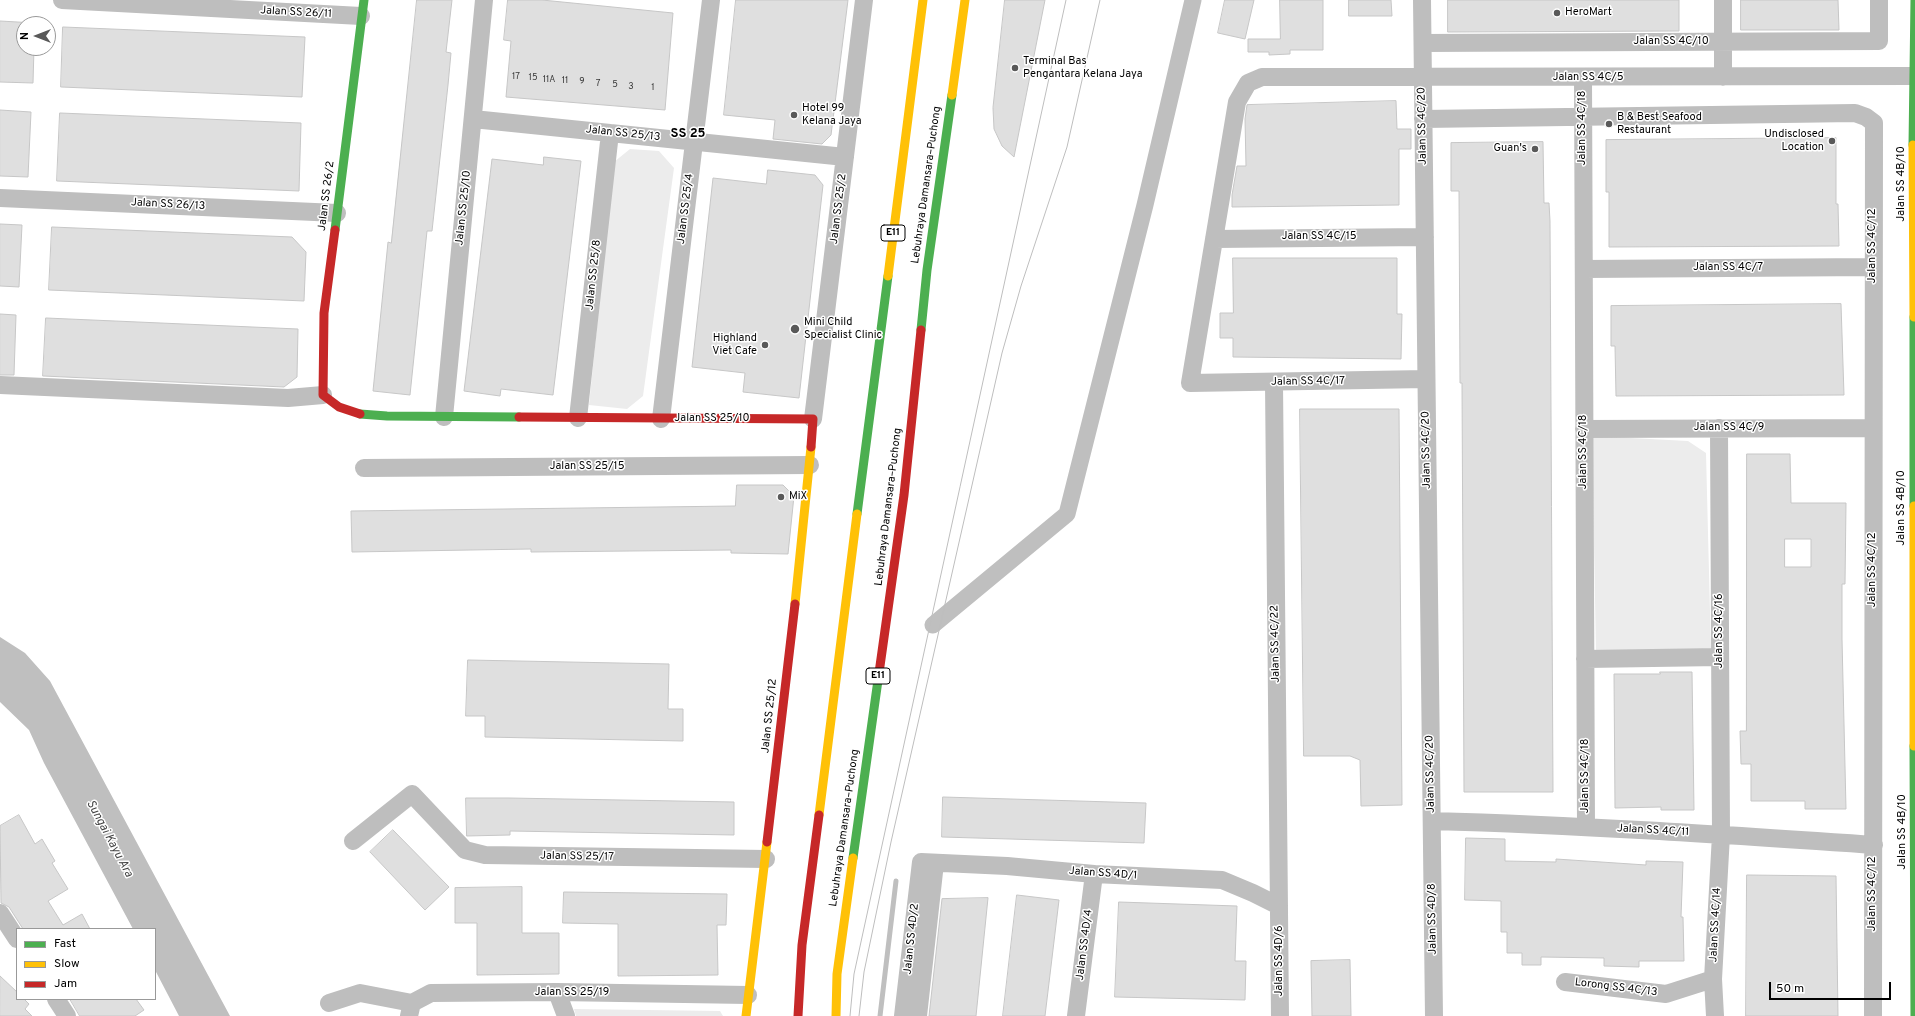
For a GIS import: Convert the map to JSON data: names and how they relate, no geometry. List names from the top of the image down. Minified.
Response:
{"streets":{"main road":["Jalan SS 4B/10","Lebuhraya Damansara–Puchong","Jalan SS 26/2","Jalan SS 25/10","E11","Jalan SS 25/12"],"street":["Jalan SS 26/11","Jalan SS 4C/10","Jalan SS 4C/5","Jalan SS 4C/20","Jalan SS 4C/18","Jalan SS 25/13","Jalan SS 26/13","Jalan SS 25/4","Jalan SS 25/2","Jalan SS 4C/15","Jalan SS 4C/12","Jalan SS 4C/7","Jalan SS 25/8","Jalan SS 4C/17","Jalan SS 4C/9","Jalan SS 25/15","Jalan SS 4C/16","Jalan SS 4C/22","Jalan SS 4C/11","Jalan SS 25/17","Jalan SS 4D/1","Jalan SS 4D/8","Jalan SS 4C/14","Jalan SS 4D/2","Jalan SS 4D/4","Jalan SS 4D/6","Lorong SS 4C/13","Jalan SS 25/19"]},"crossings":[["Jalan SS 26/11","Jalan SS 26/2"],["Jalan SS 4C/10","Jalan SS 4C/20"],["Jalan SS 4C/5","Jalan SS 4C/20"],["Jalan SS 4C/5","Jalan SS 4C/18"],["Jalan SS 4C/5","Jalan SS 4B/10"],["Jalan SS 4C/5","Jalan SS 4C/15"],["Jalan SS 4C/20","Jalan SS 4C/15"],["Jalan SS 4C/20","Jalan SS 4C/17"],["Jalan SS 4C/20","Jalan SS 4C/11"],["Jalan SS 4C/20","Jalan SS 4D/8"],["Jalan SS 4C/18","Jalan SS 4C/12"],["Jalan SS 4C/18","Jalan SS 4C/7"],["Jalan SS 4C/18","Jalan SS 4C/9"],["Jalan SS 4C/18","Jalan SS 4C/11"],["Jalan SS 25/13","Jalan SS 25/10"],["Jalan SS 25/13","Jalan SS 25/4"],["Jalan SS 25/13","Jalan SS 25/2"],["Jalan SS 25/13","Jalan SS 25/8"],["Jalan SS 26/2","Jalan SS 26/13"],["Jalan SS 26/2","Jalan SS 25/10"],["Jalan SS 25/10","Jalan SS 25/4"],["Jalan SS 25/10","Jalan SS 25/2"],["Jalan SS 25/10","Jalan SS 25/8"],["Jalan SS 25/10","Jalan SS 25/12"],["Jalan SS 25/2","Jalan SS 25/12"],["Jalan SS 4C/12","Jalan SS 4C/7"],["Jalan SS 4C/12","Jalan SS 4C/9"],["Jalan SS 4C/12","Jalan SS 4C/11"],["Jalan SS 4C/17","Jalan SS 4C/22"],["Jalan SS 4C/9","Jalan SS 4C/16"],["Jalan SS 25/15","Jalan SS 25/12"],["Jalan SS 4C/16","Jalan SS 4C/11"],["Jalan SS 4C/16","Jalan SS 4C/14"],["Jalan SS 4C/22","Jalan SS 4D/1"],["Jalan SS 4C/22","Jalan SS 4D/6"],["Jalan SS 25/12","Jalan SS 25/17"],["Jalan SS 25/12","Jalan SS 25/19"],["Jalan SS 4C/11","Jalan SS 4D/8"],["Jalan SS 4C/11","Jalan SS 4C/14"],["Jalan SS 4D/1","Jalan SS 4D/2"],["Jalan SS 4D/1","Jalan SS 4D/4"],["Jalan SS 4D/1","Jalan SS 4D/6"],["Jalan SS 4C/14","Lorong SS 4C/13"]],"districts":["SS 25"],"water":["Sungai Kayu Ara"],"places":["HeroMart","Terminal Bas Pengantara Kelana Jaya","Hotel 99 Kelana Jaya","B & Best Seafood Restaurant","Undisclosed Location","Guan's","Mini Child Specialist Clinic","Highland Viet Cafe","MiX"],"house_numbers":["17","15","11A","11","9","7","5","3","1"],"legend":["Fast","Slow","Jam"],"scale_bar":"50 m","north":"left"}
